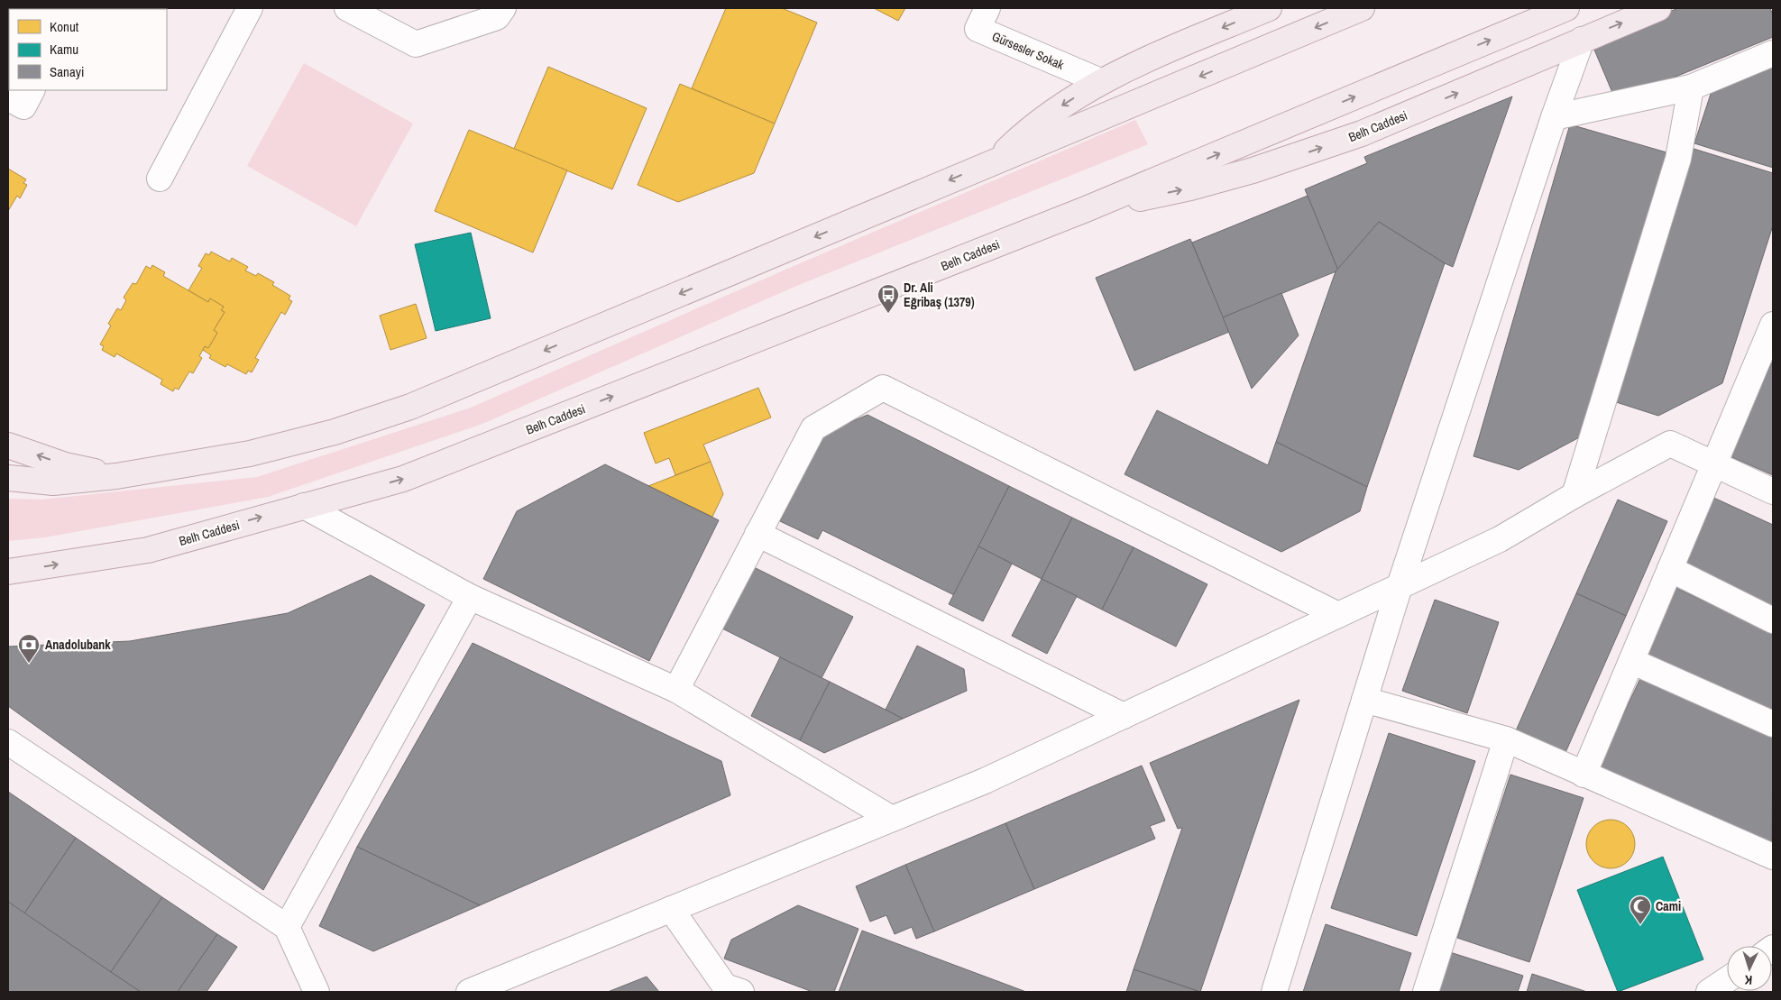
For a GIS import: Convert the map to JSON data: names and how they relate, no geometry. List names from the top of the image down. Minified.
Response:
{"streets":{"main road":["Belh Caddesi"],"street":["Gürsesler Sokak"]},"places":{"bus stop":["Dr. Ali Eğribaş (1379)"],"bank":["Anadolubank"],"mosque":["Cami"]},"legend":["Konut","Kamu","Sanayi"],"north":"bottom"}
